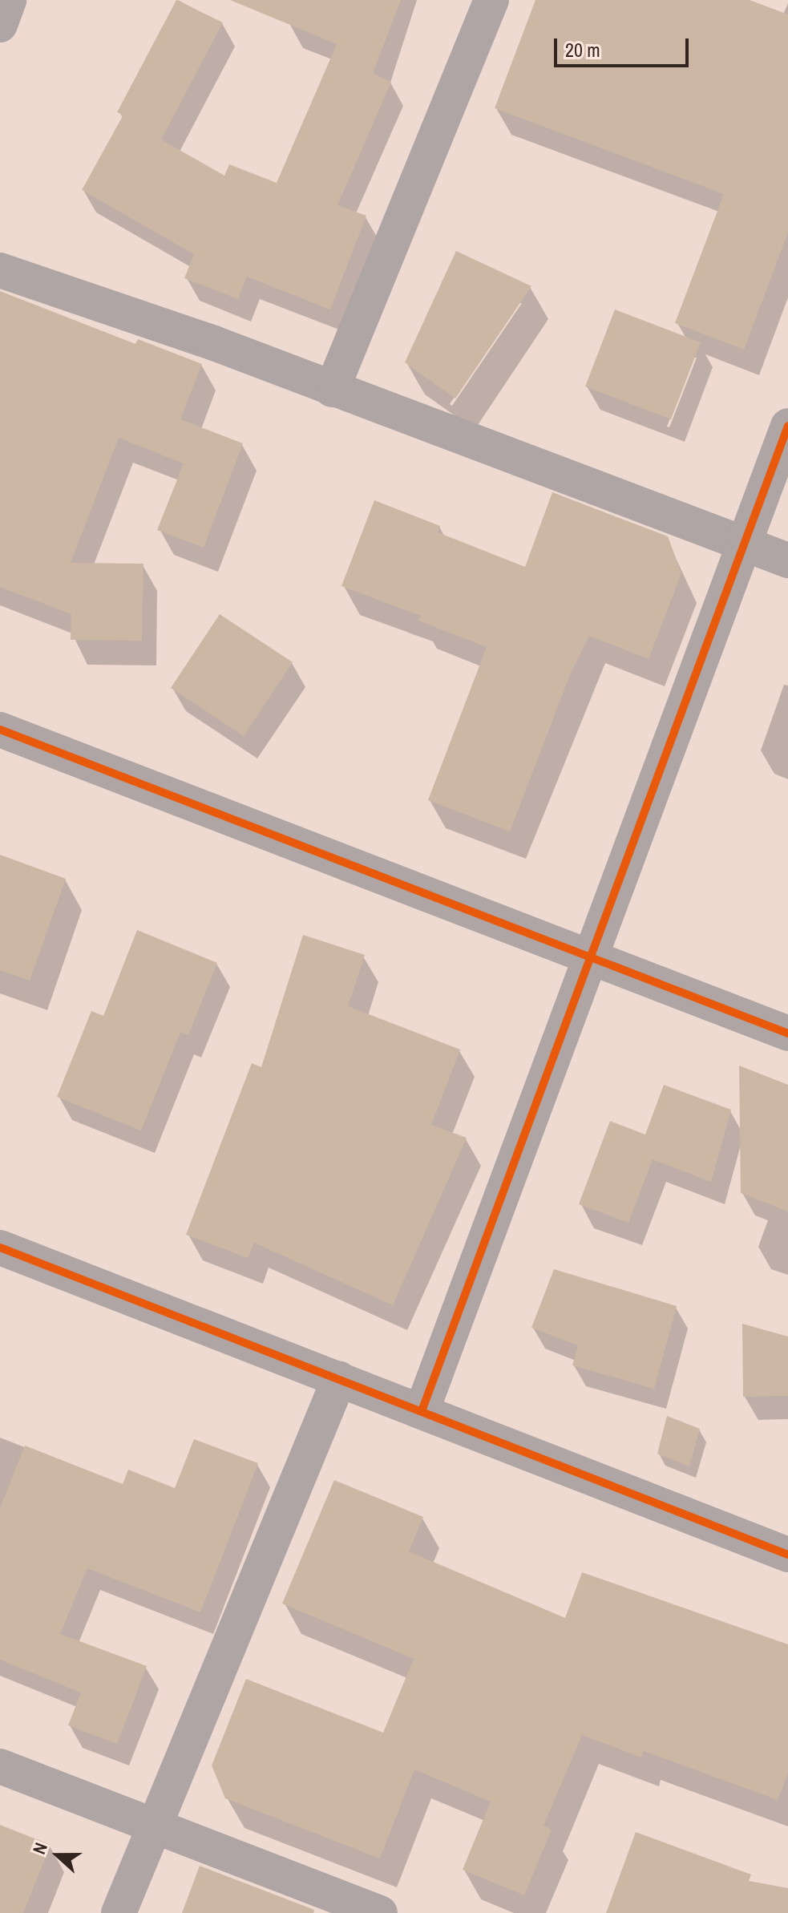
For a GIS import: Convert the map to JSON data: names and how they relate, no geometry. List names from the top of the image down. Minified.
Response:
{"scale_bar":"20 m","north":"left"}
